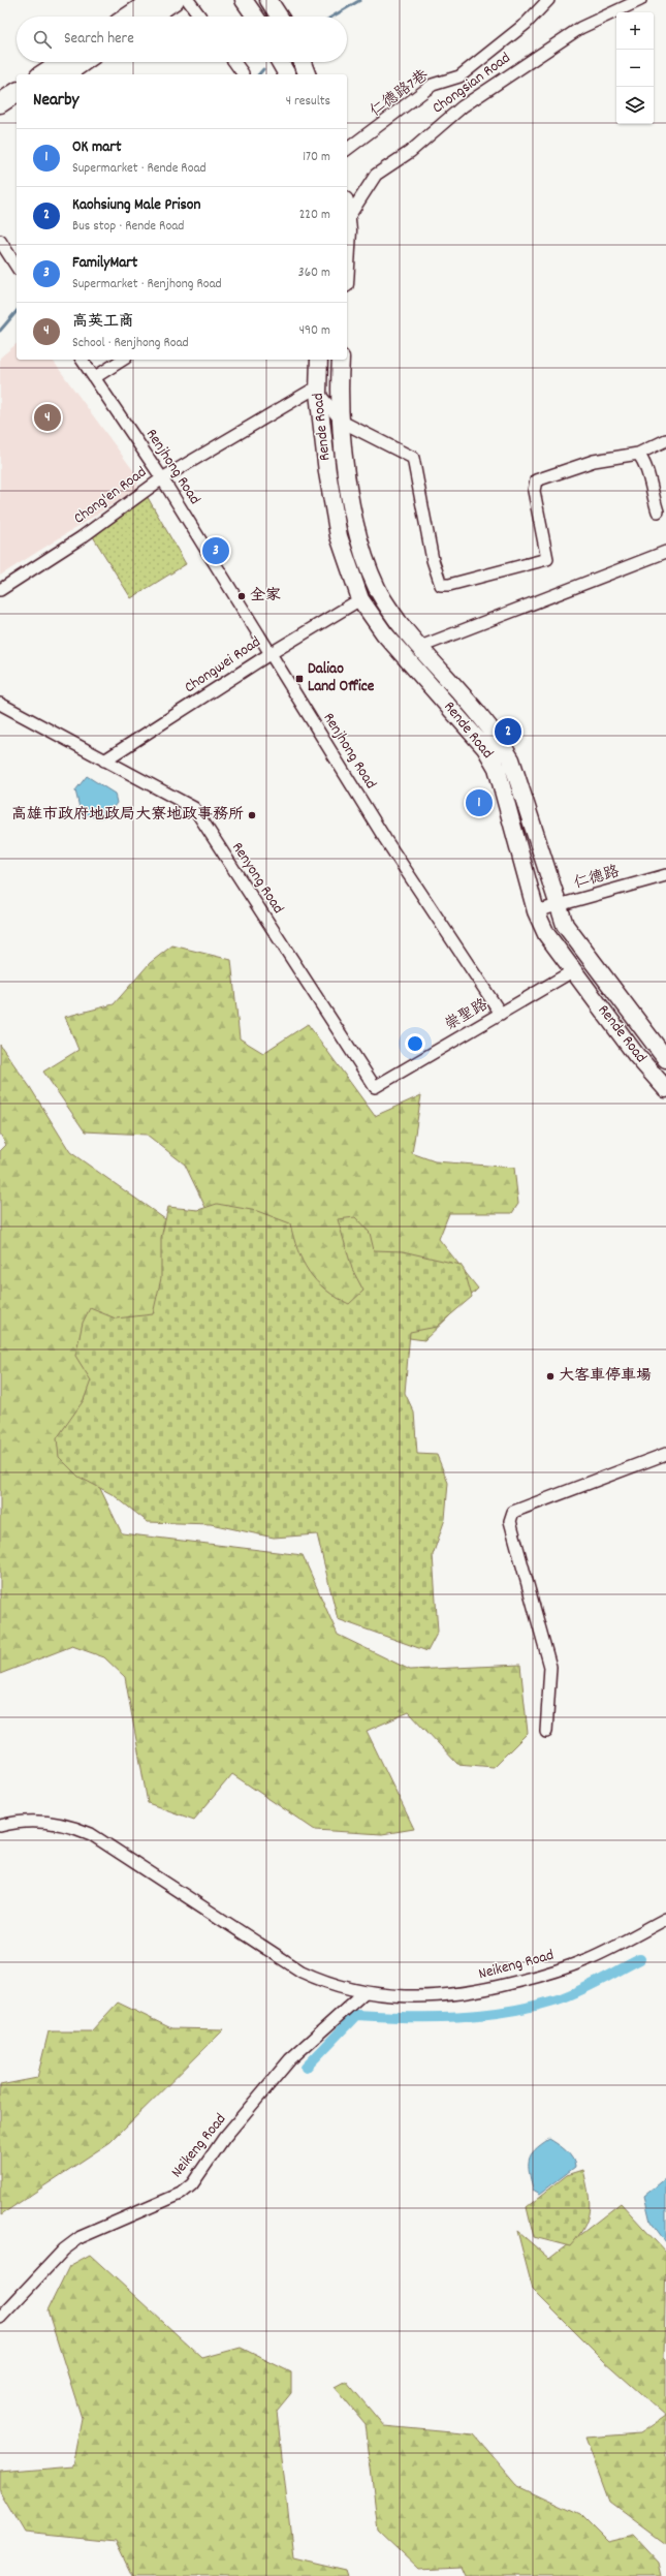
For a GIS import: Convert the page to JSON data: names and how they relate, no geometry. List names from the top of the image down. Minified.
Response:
{"streets":{"street":["Chongsian Road","仁德路7巷","Rende Road","Renjhong Road","Chong'en Road","Chongwei Road","Renyong Road","仁德路","崇聖路","Neikeng Road"]},"crossings":[["Rende Road","Chong'en Road"],["Rende Road","Chongwei Road"],["Rende Road","仁德路"],["Rende Road","崇聖路"],["Renjhong Road","Chong'en Road"],["Renjhong Road","Chongwei Road"],["Renjhong Road","崇聖路"],["Chongwei Road","Renyong Road"],["Renyong Road","崇聖路"]],"places":{"other":["全家","高雄市政府地政局大寮地政事務所","大客車停車場"],"transit":["Daliao Land Office"]},"page":{"map_buttons":["+","−"],"search":"Search here","heading":["Nearby","4 results"],"list":[{"mark":"1","name":"OK mart","note":"Supermarket · Rende Road","value":"170 m"},{"mark":"2","name":"Kaohsiung Male Prison","note":"Bus stop · Rende Road","value":"220 m"},{"mark":"3","name":"FamilyMart","note":"Supermarket · Renjhong Road","value":"360 m"},{"mark":"4","name":"高英工商","note":"School · Renjhong Road","value":"490 m"}],"pins":["4","3","2","1"]}}
